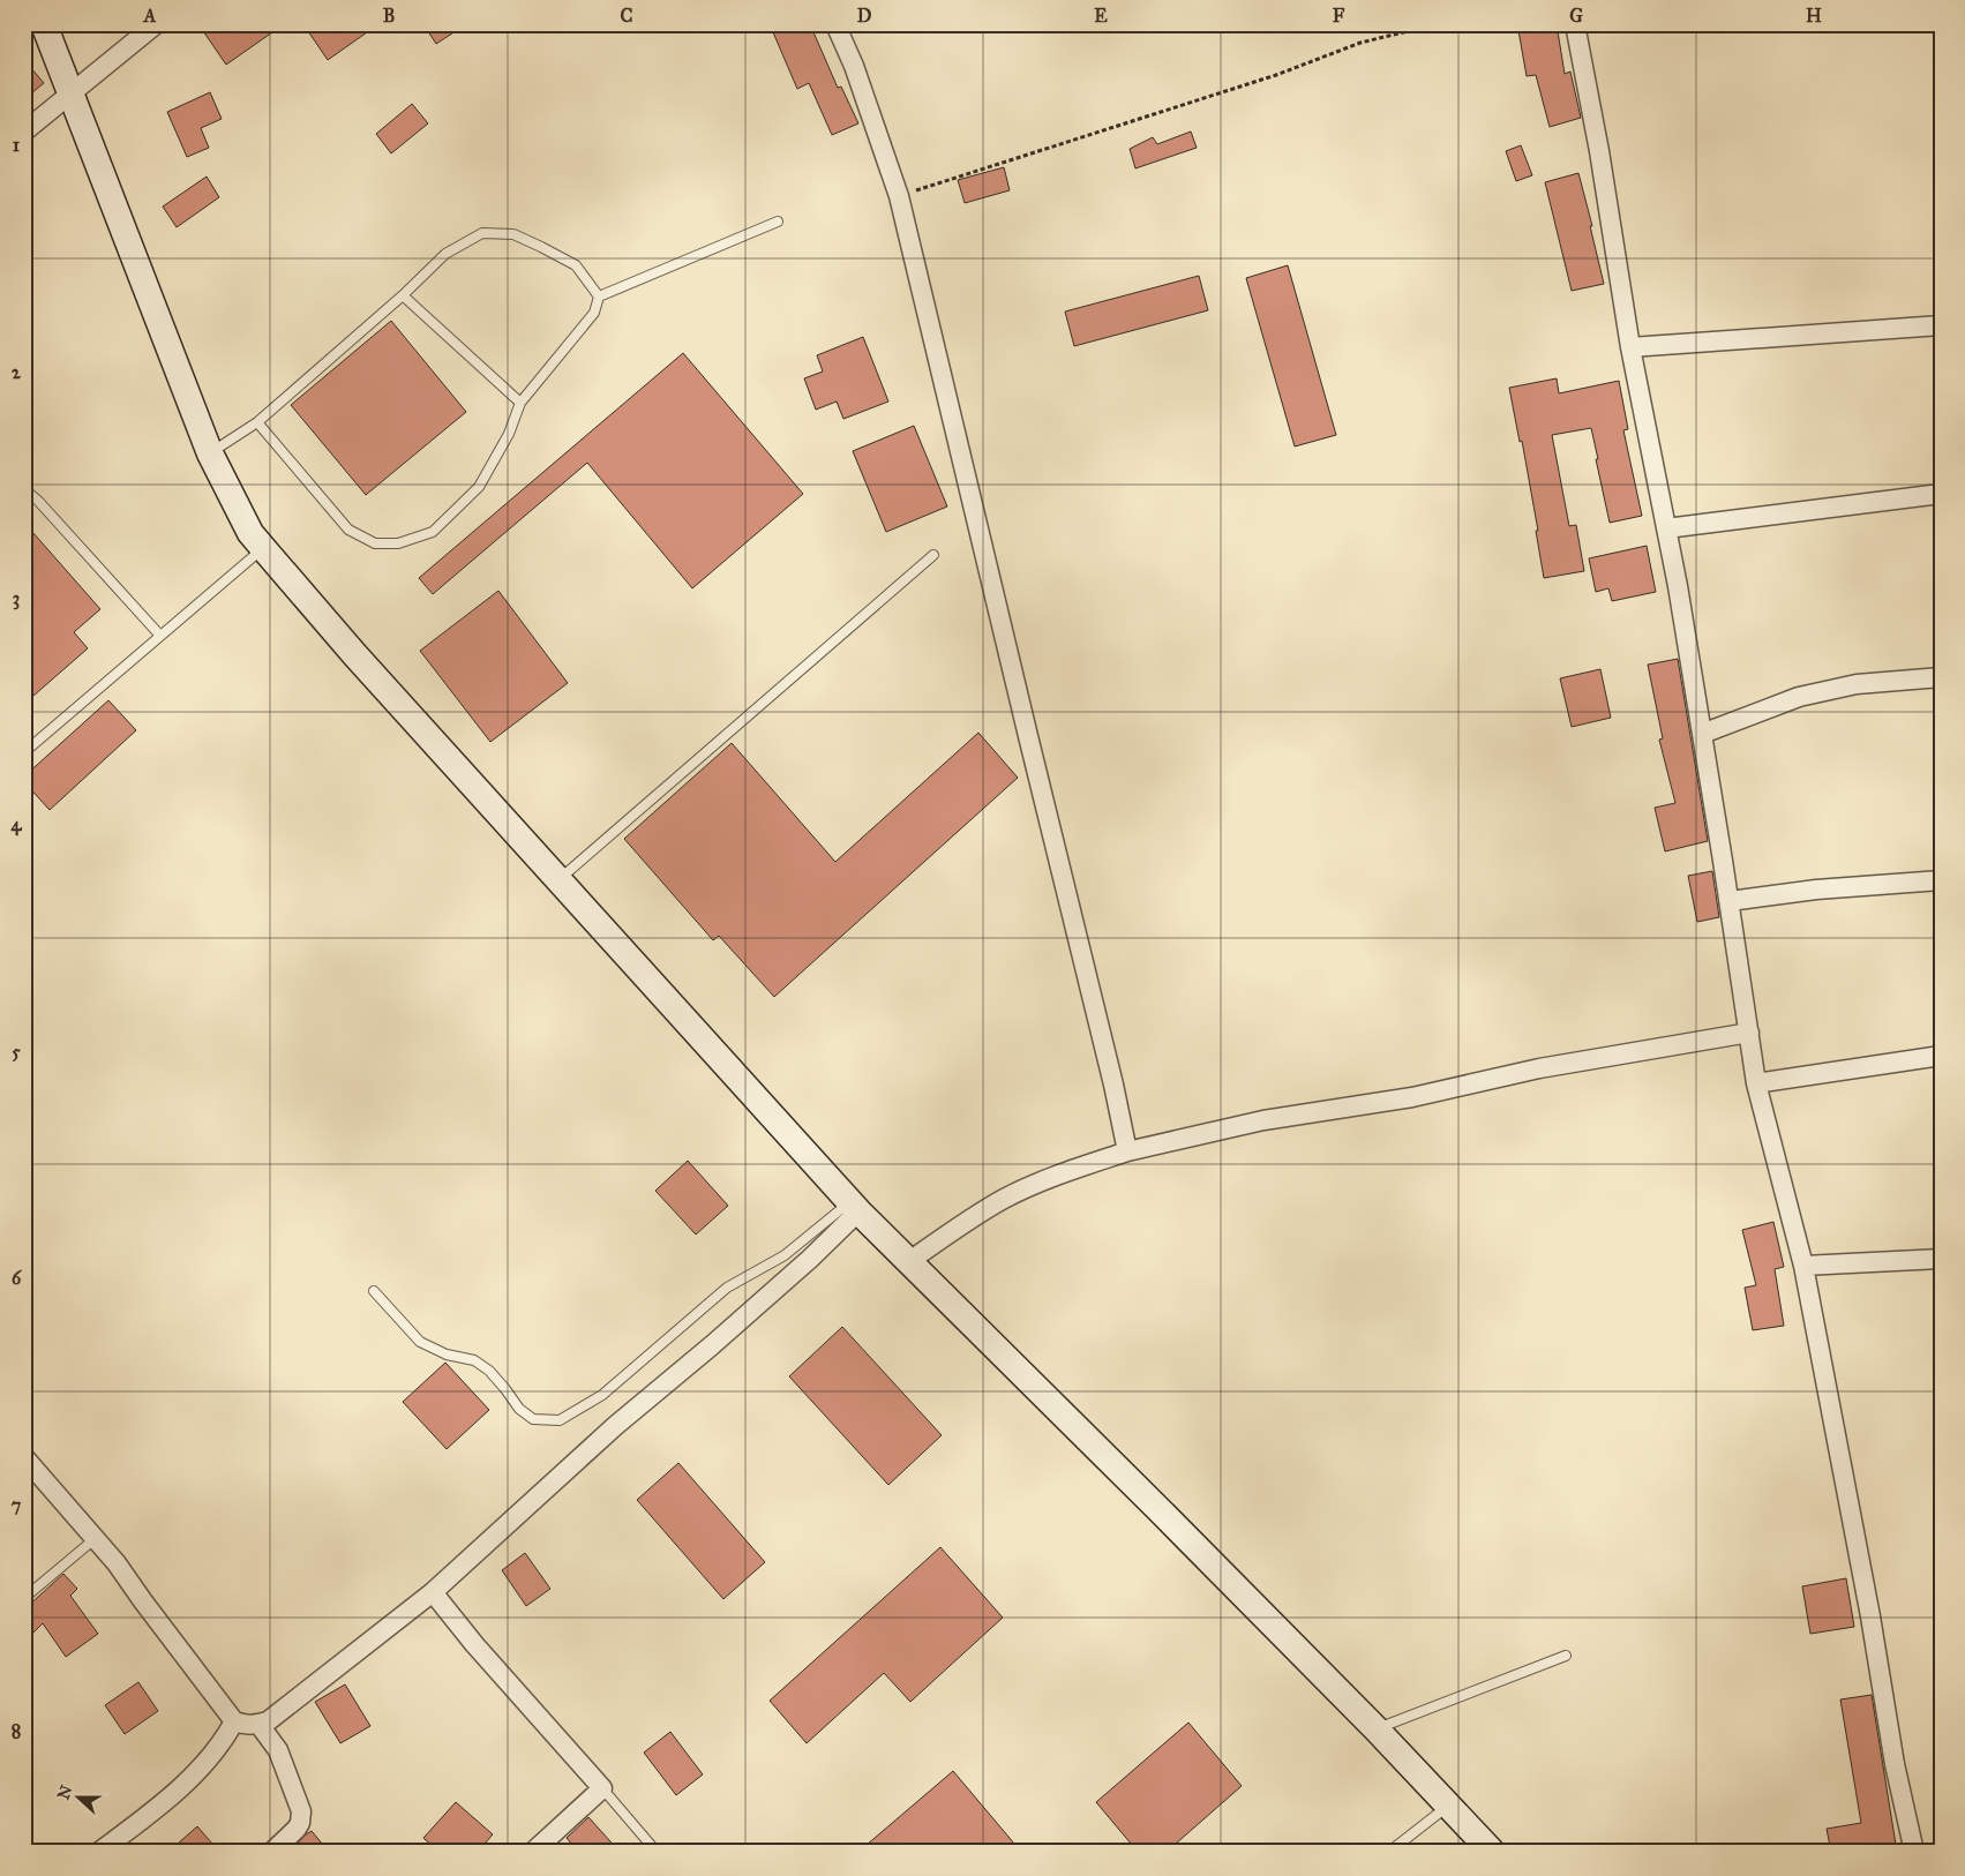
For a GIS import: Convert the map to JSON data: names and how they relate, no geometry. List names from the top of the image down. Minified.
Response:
{"north":"left","grid":{"columns":["A","B","C","D","E","F","G","H"],"rows":["1","2","3","4","5","6","7","8"]}}
